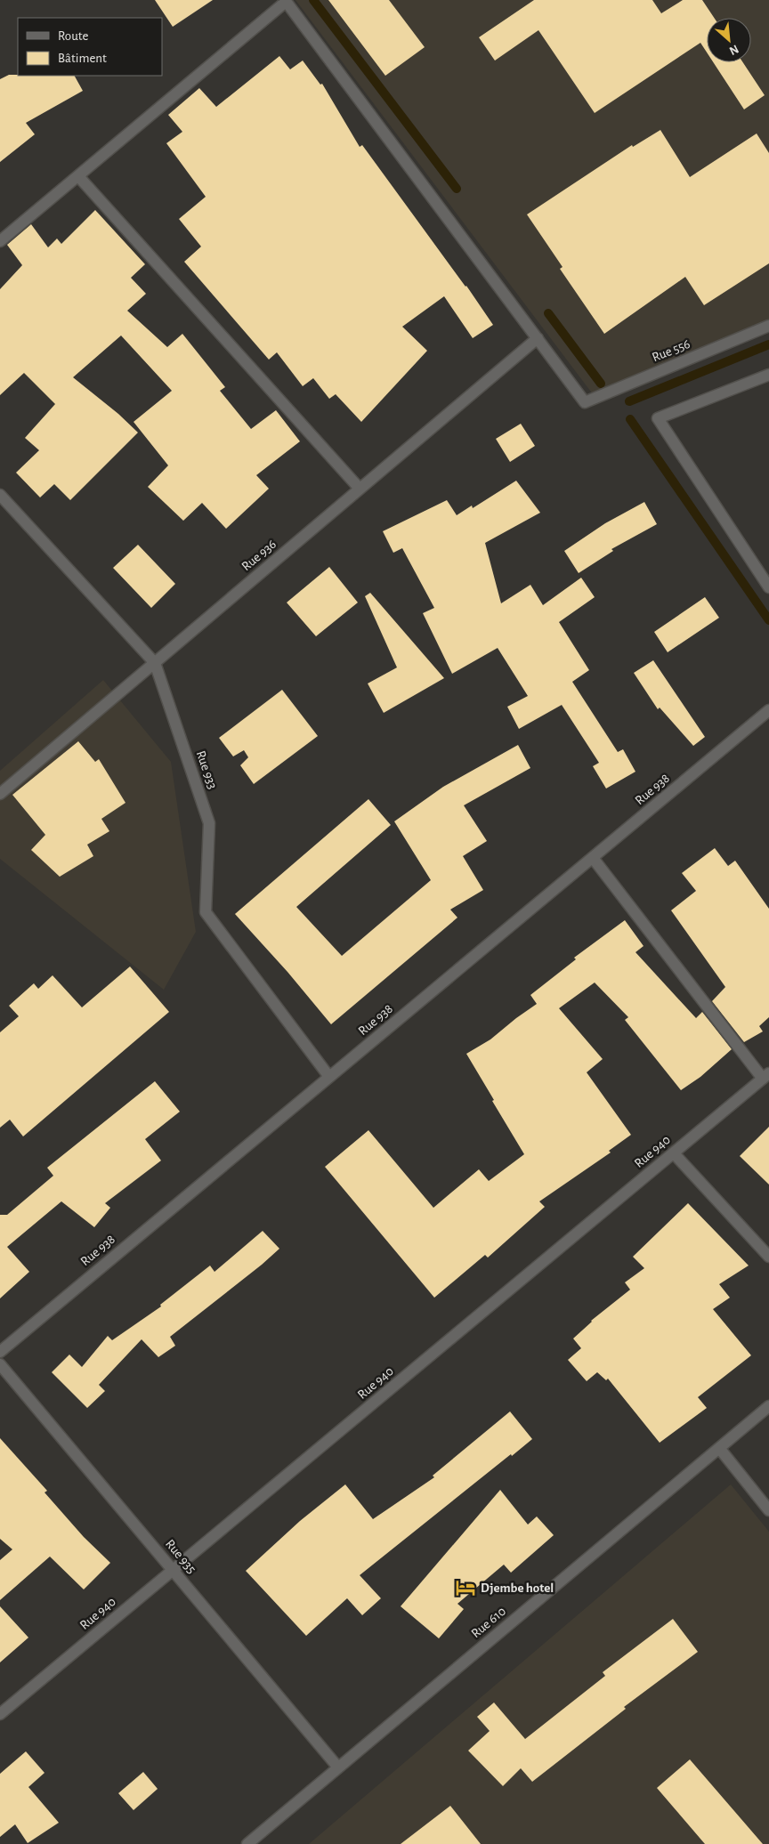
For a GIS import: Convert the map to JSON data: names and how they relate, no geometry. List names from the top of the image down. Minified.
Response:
{"streets":{"street":["Rue 556","Rue 936","Rue 933","Rue 938","Rue 940","Rue 935","Rue 610"]},"crossings":[["Rue 556","Rue 936"],["Rue 936","Rue 933"],["Rue 933","Rue 938"],["Rue 940","Rue 935"],["Rue 935","Rue 610"]],"places":{"hotel":["Djembe hotel"]},"legend":["Route","Bâtiment"],"north":"bottom right"}
